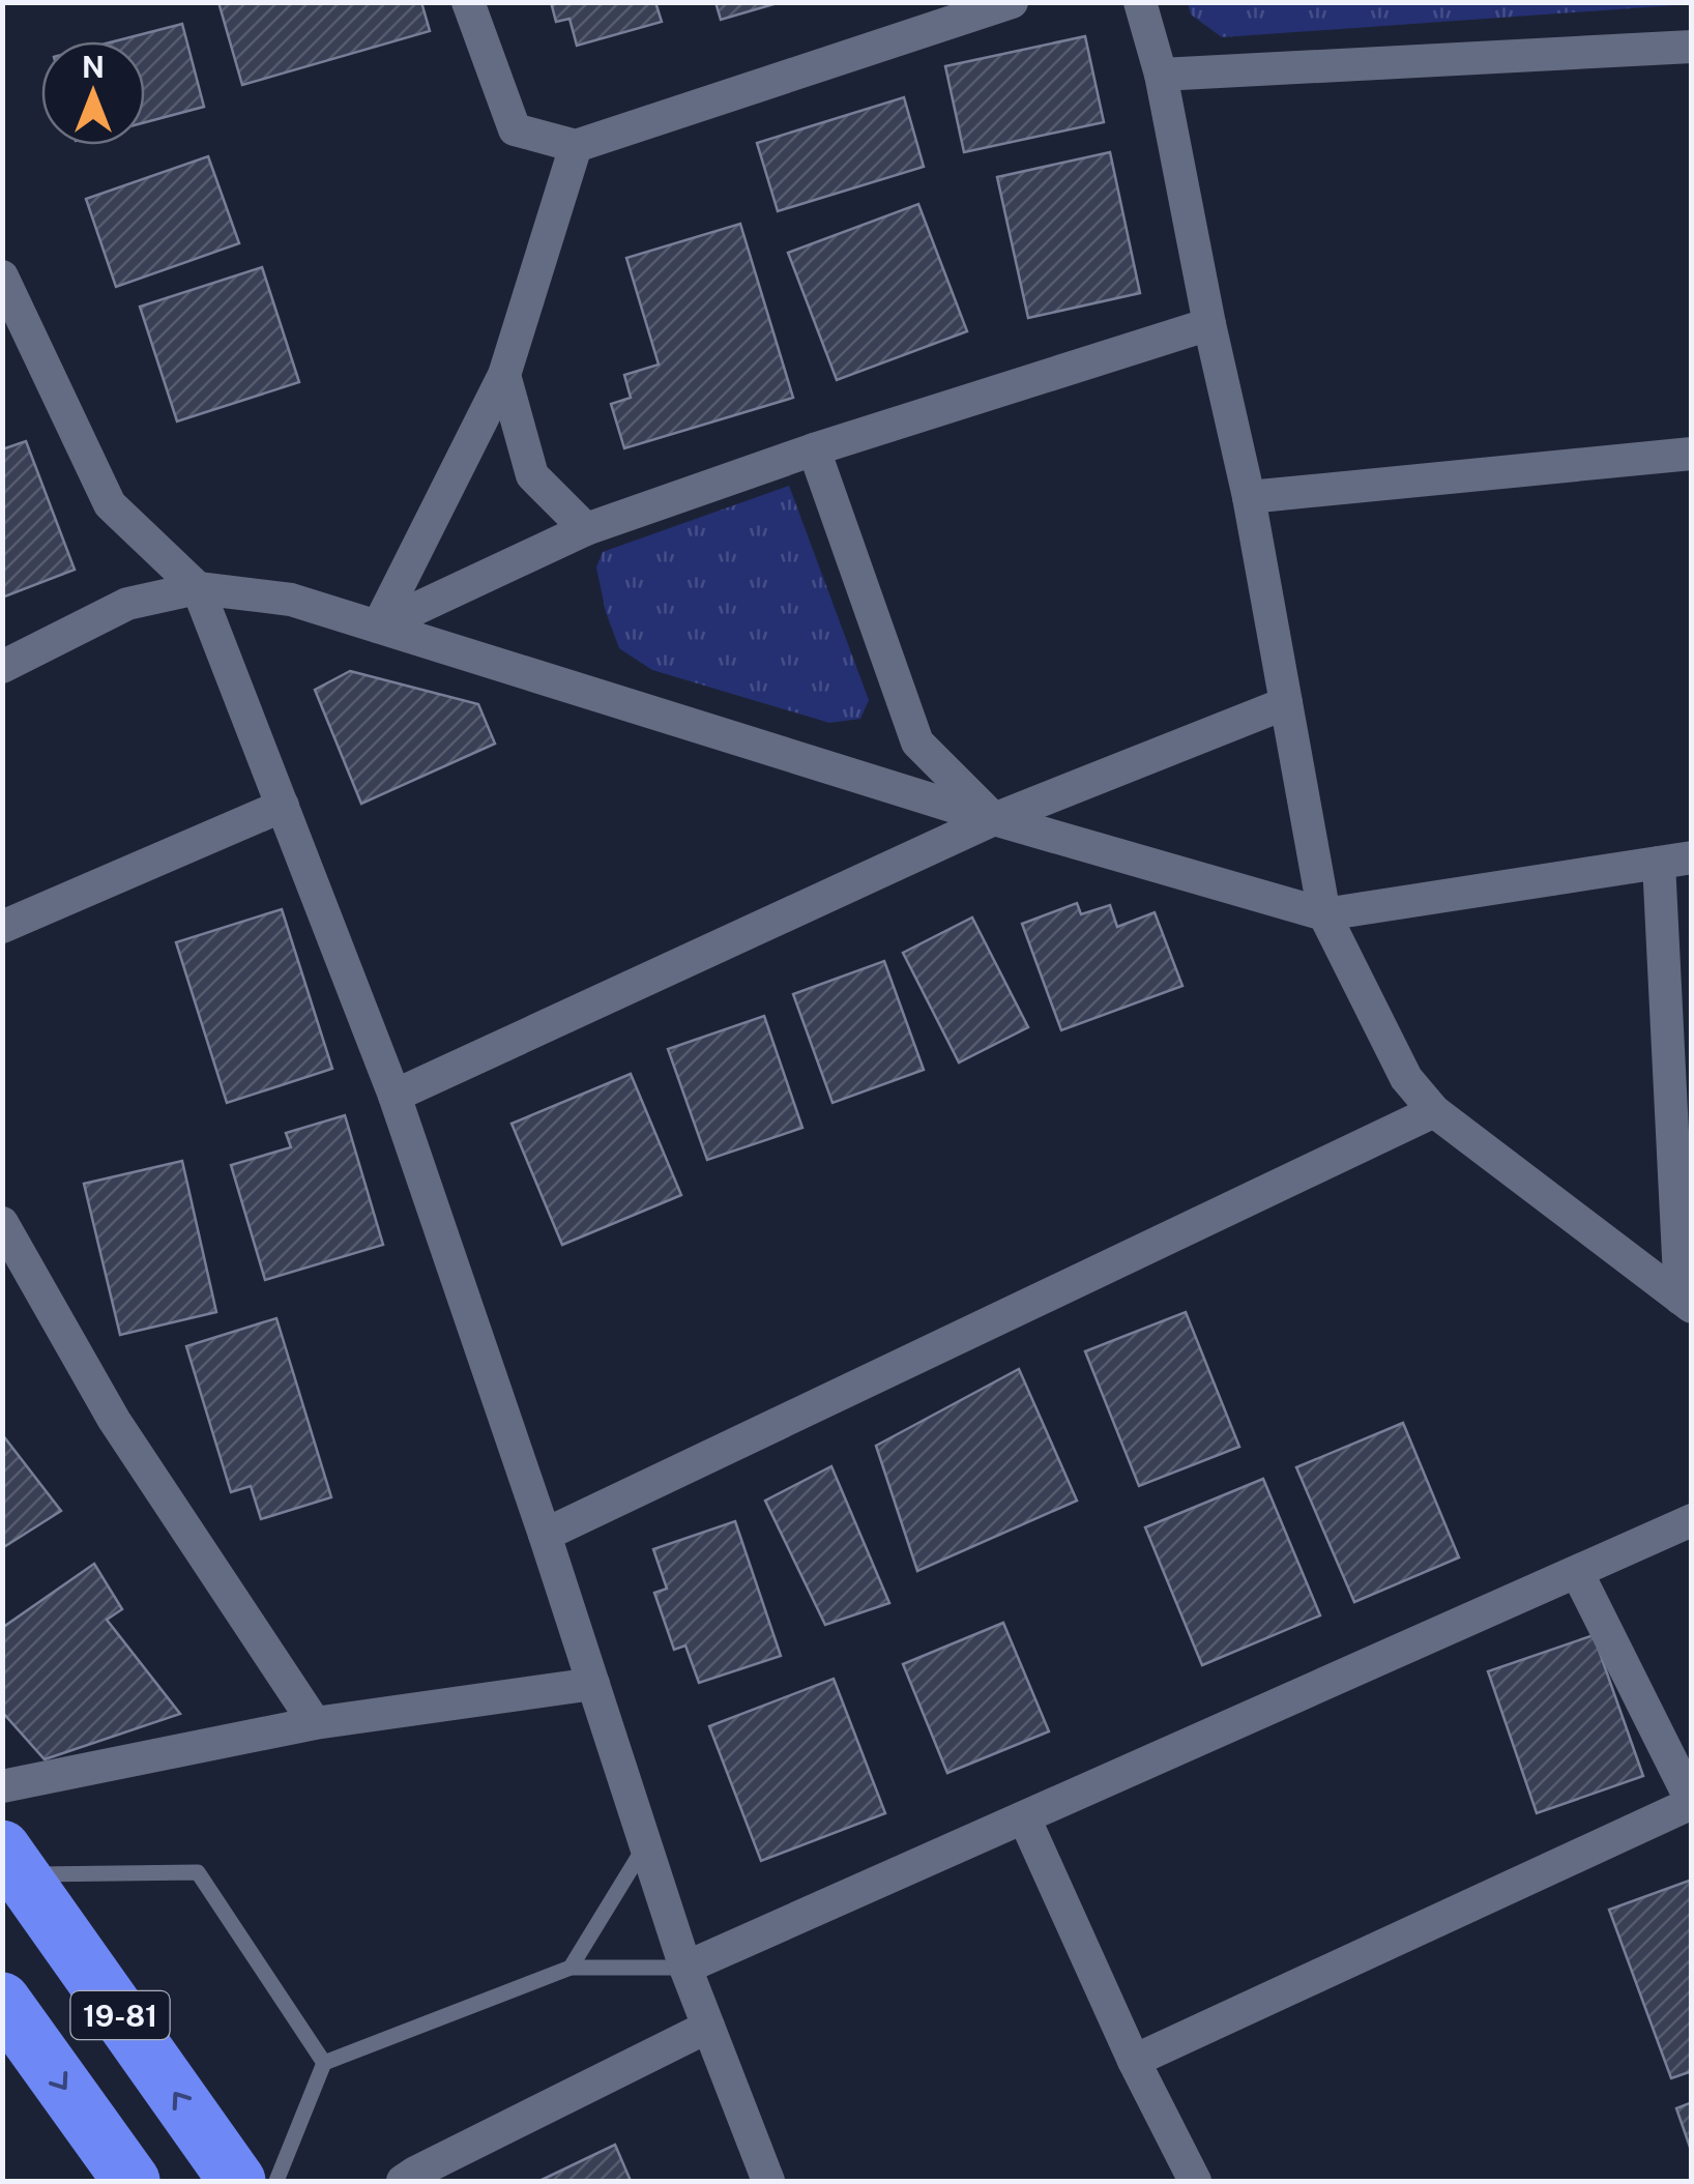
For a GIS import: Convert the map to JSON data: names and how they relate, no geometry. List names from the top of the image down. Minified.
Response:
{"streets":{"highway":["19-81"]},"north":"top"}
